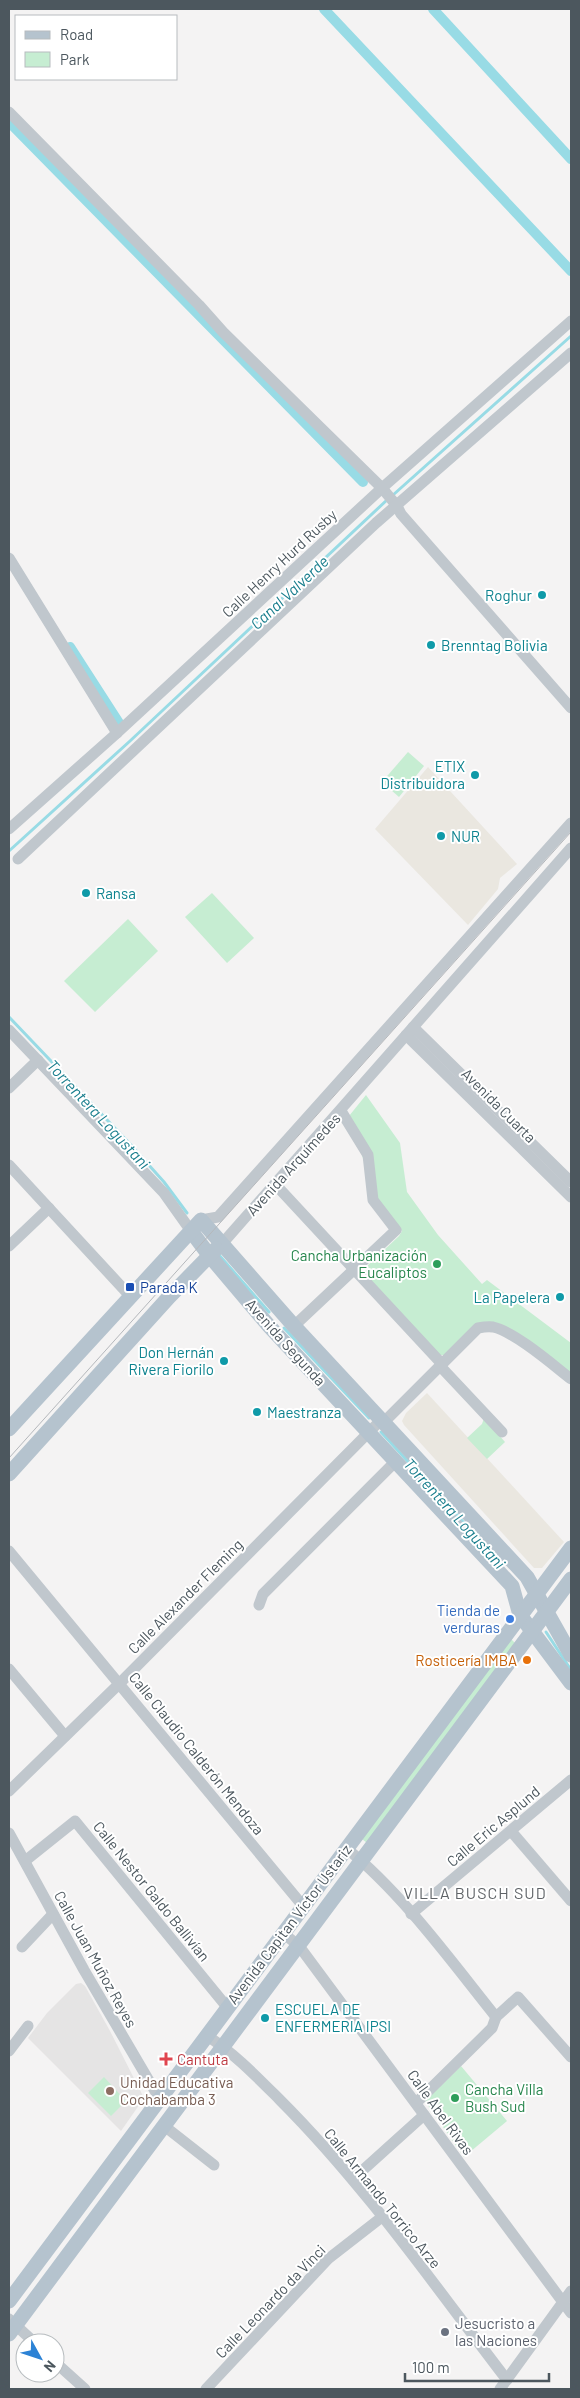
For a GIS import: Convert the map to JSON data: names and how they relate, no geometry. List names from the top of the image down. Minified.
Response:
{"streets":{"main road":["Avenida Arquímedes","Avenida Segunda","Avenida Capitan Víctor Ustariz"],"street":["Calle Henry Hurd Rusby","Avenida Cuarta","Calle Alexander Fleming","Calle Claudio Calderón Mendoza","Calle Eric Asplund","Calle Nestor Galdo Ballivían","Calle Juan Muñoz Reyes","Calle Abel Rivas","Calle Armando Torrico Arze","Calle Leonardo da Vinci"]},"crossings":[["Avenida Cuarta","Avenida Arquímedes"],["Avenida Arquímedes","Avenida Segunda"],["Avenida Segunda","Calle Alexander Fleming"],["Avenida Segunda","Avenida Capitan Víctor Ustariz"],["Calle Alexander Fleming","Calle Claudio Calderón Mendoza"],["Calle Claudio Calderón Mendoza","Avenida Capitan Víctor Ustariz"],["Calle Nestor Galdo Ballivían","Avenida Capitan Víctor Ustariz"],["Calle Nestor Galdo Ballivían","Calle Juan Muñoz Reyes"],["Avenida Capitan Víctor Ustariz","Calle Juan Muñoz Reyes"],["Avenida Capitan Víctor Ustariz","Calle Abel Rivas"],["Avenida Capitan Víctor Ustariz","Calle Armando Torrico Arze"],["Calle Armando Torrico Arze","Calle Leonardo da Vinci"]],"districts":["VILLA BUSCH SUD"],"water":["Canal Valverde","Torrentera Logustani"],"places":{"other":["Roghur","Brenntag Bolivia","ETIX Distribuidora","NUR","Ransa","Cancha Urbanización Eucaliptos","La Papelera","Don Hernán Rivera Fiorilo","Maestranza","Tienda de verduras","Rosticería IMBA","ESCUELA DE ENFERMERIA IPSI","Unidad Educativa Cochabamba 3","Cancha Villa Bush Sud","Jesucristo a las Naciones"],"transit":["Parada K"],"health":["Cantuta"]},"legend":["Road","Park"],"scale_bar":"100 m","north":"bottom right"}
